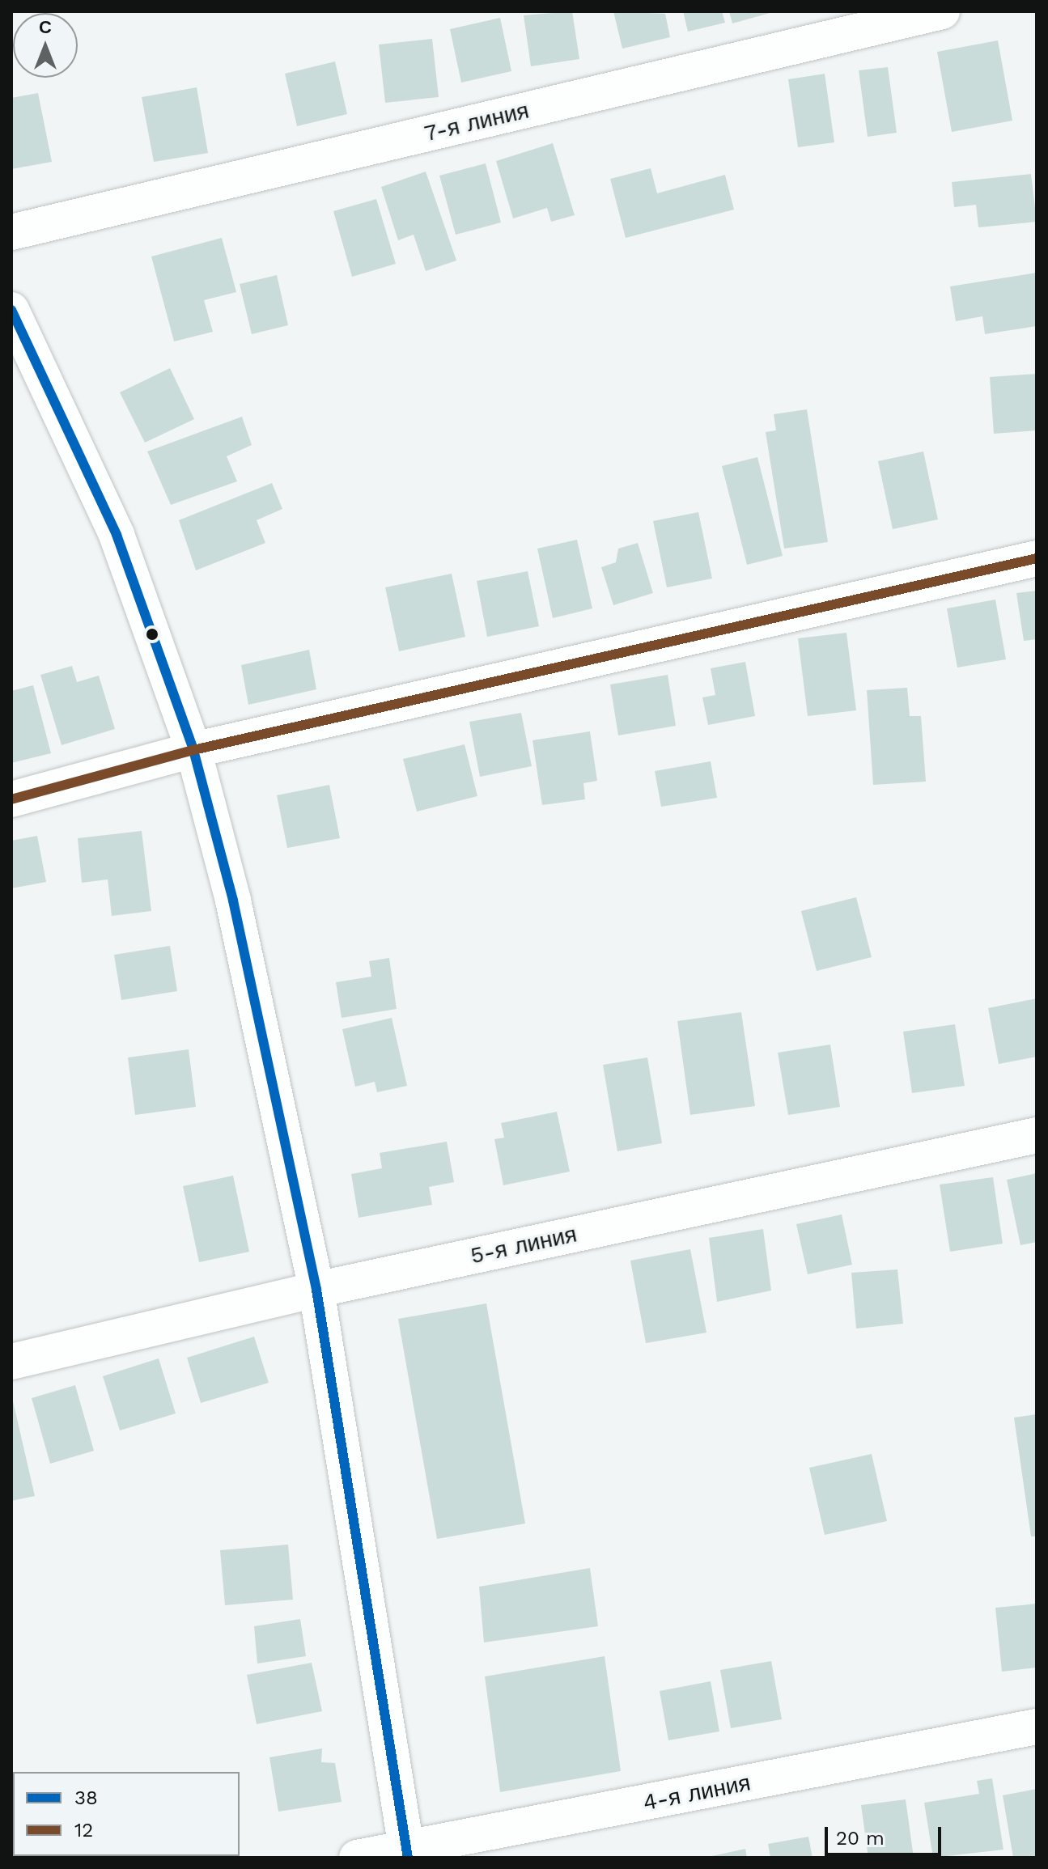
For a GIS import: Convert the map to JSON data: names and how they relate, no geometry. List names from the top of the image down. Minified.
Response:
{"streets":{"street":["7-я линия","5-я линия","4-я линия"]},"lines":["transit line 38","transit line 12"],"legend":["38","12"],"scale_bar":"20 m","north":"top"}
